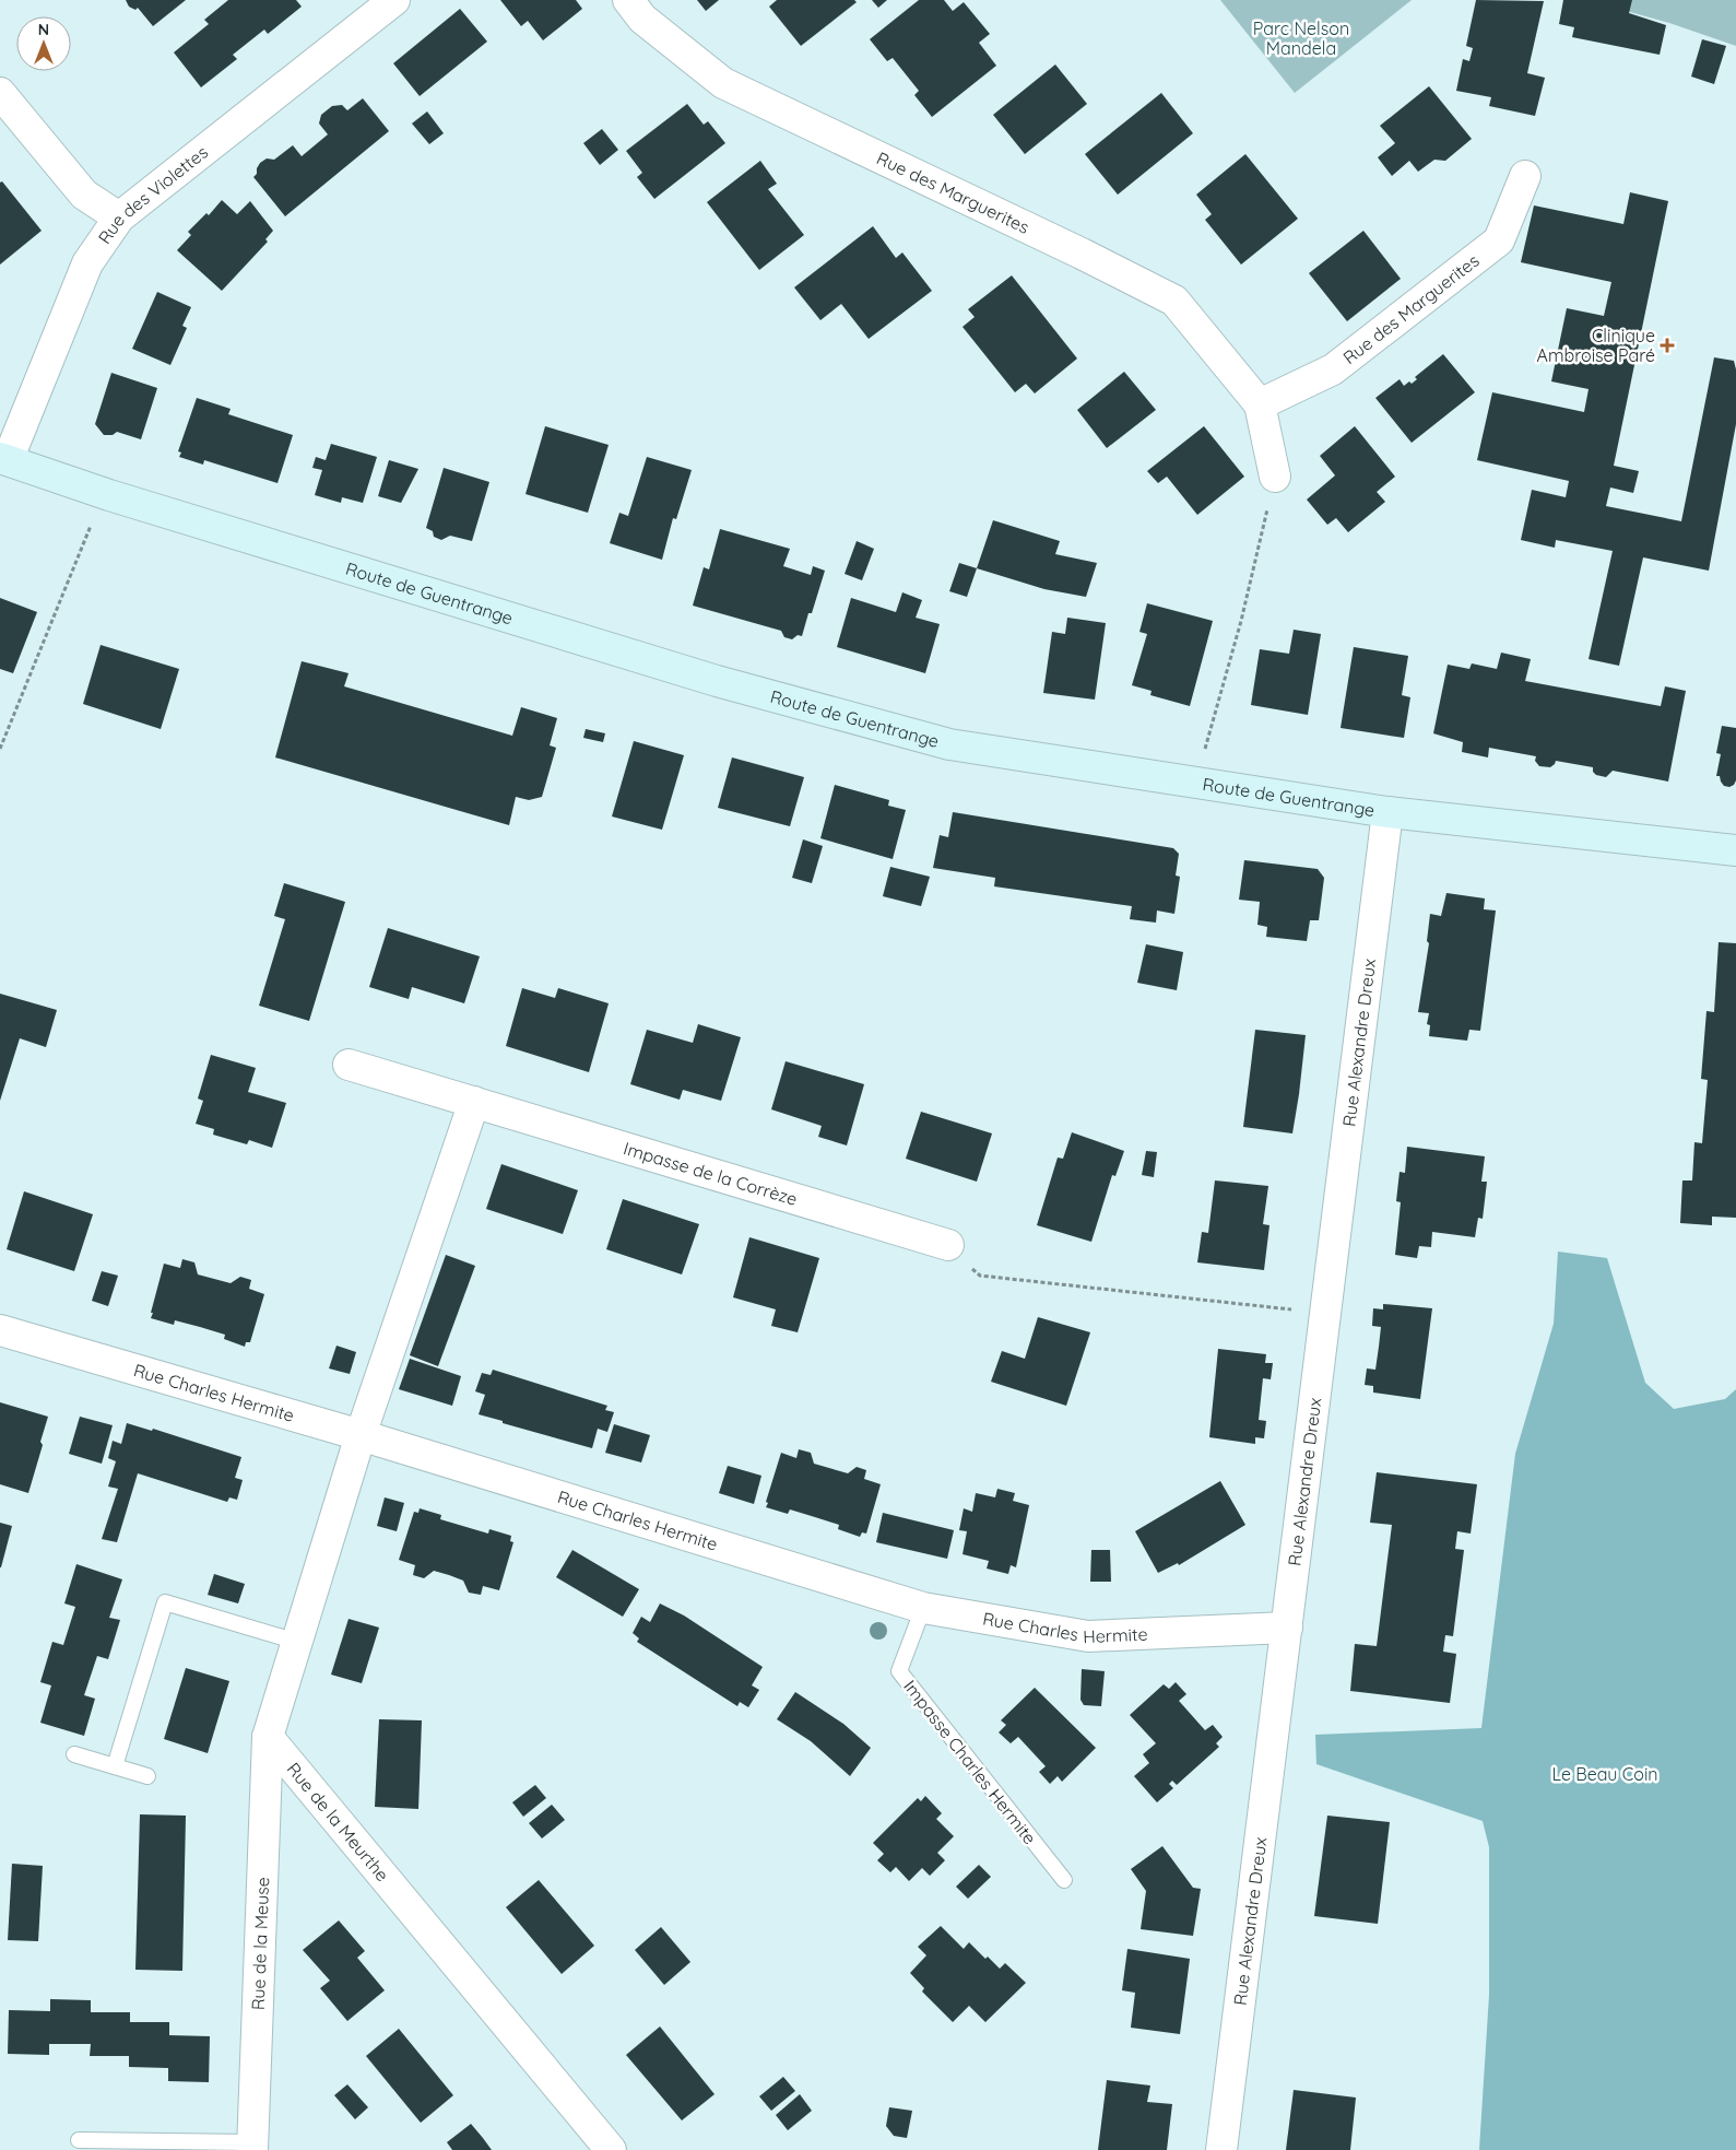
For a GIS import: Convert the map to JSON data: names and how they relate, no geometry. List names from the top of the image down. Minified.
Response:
{"streets":{"street":["Rue des Marguerites","Rue des Violettes","Route de Guentrange","Rue Alexandre Dreux","Impasse de la Corrèze","Rue Charles Hermite","Rue de la Meurthe","Rue de la Meuse"],"lane":["Impasse Charles Hermite"]},"crossings":[["Rue des Violettes","Route de Guentrange"],["Route de Guentrange","Rue Alexandre Dreux"],["Rue Alexandre Dreux","Rue Charles Hermite"],["Rue Charles Hermite","Impasse Charles Hermite"],["Rue de la Meurthe","Rue de la Meuse"]],"parks":["Parc Nelson Mandela","Le Beau Coin"],"places":{"health":["Clinique Ambroise Paré"]},"north":"top"}
